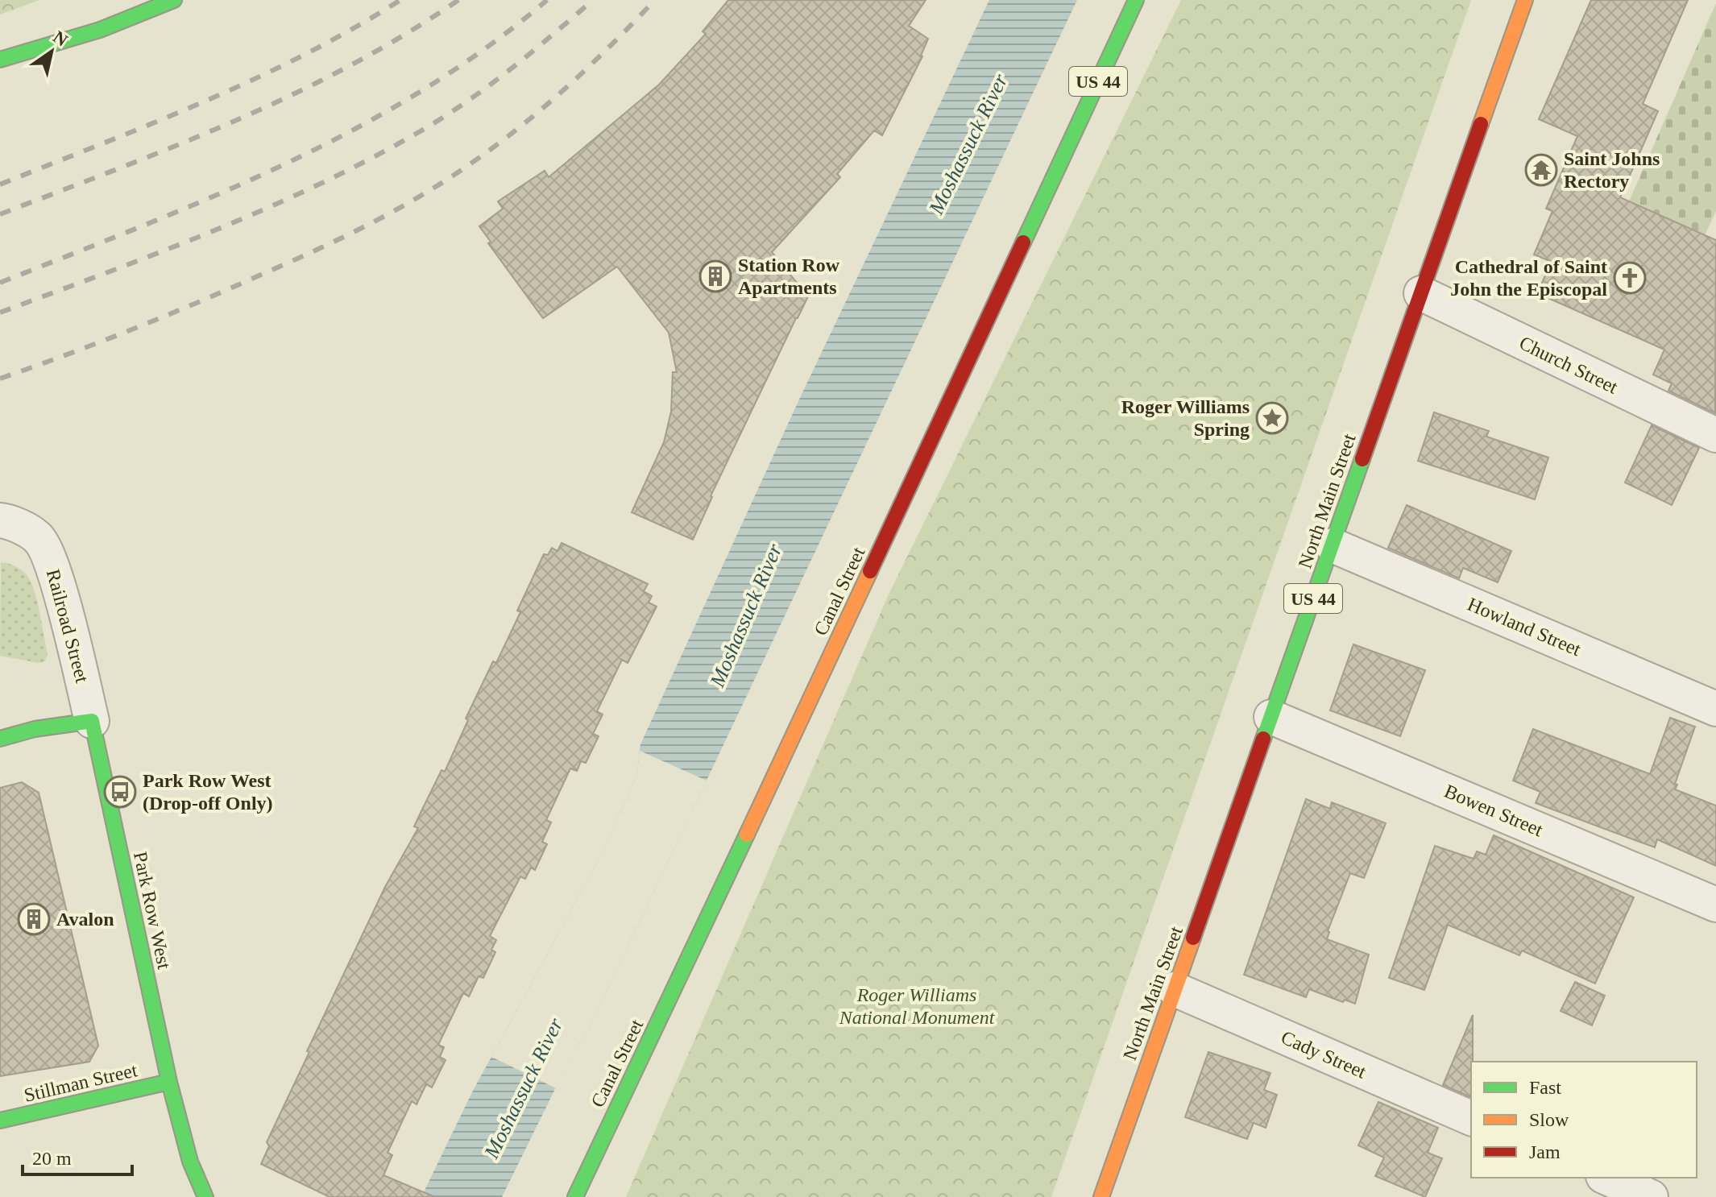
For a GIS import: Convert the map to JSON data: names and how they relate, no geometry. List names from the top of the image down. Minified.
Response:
{"streets":{"main road":["US 44","North Main Street","Canal Street","Park Row West","Stillman Street"],"street":["Church Street","Railroad Street","Howland Street","Bowen Street","Cady Street"]},"crossings":[["Church Street","North Main Street"],["North Main Street","Howland Street"],["North Main Street","Bowen Street"],["North Main Street","Cady Street"],["Railroad Street","Park Row West"],["Park Row West","Stillman Street"]],"water":["Moshassuck River"],"parks":["Roger Williams National Monument"],"places":{"temple":["Saint Johns Rectory"],"building":["Station Row Apartments","Avalon"],"church":["Cathedral of Saint John the Episcopal"],"place":["Roger Williams Spring"],"bus stop":["Park Row West (Drop-off Only)"]},"legend":["Fast","Slow","Jam"],"scale_bar":"20 m","north":"top right"}
